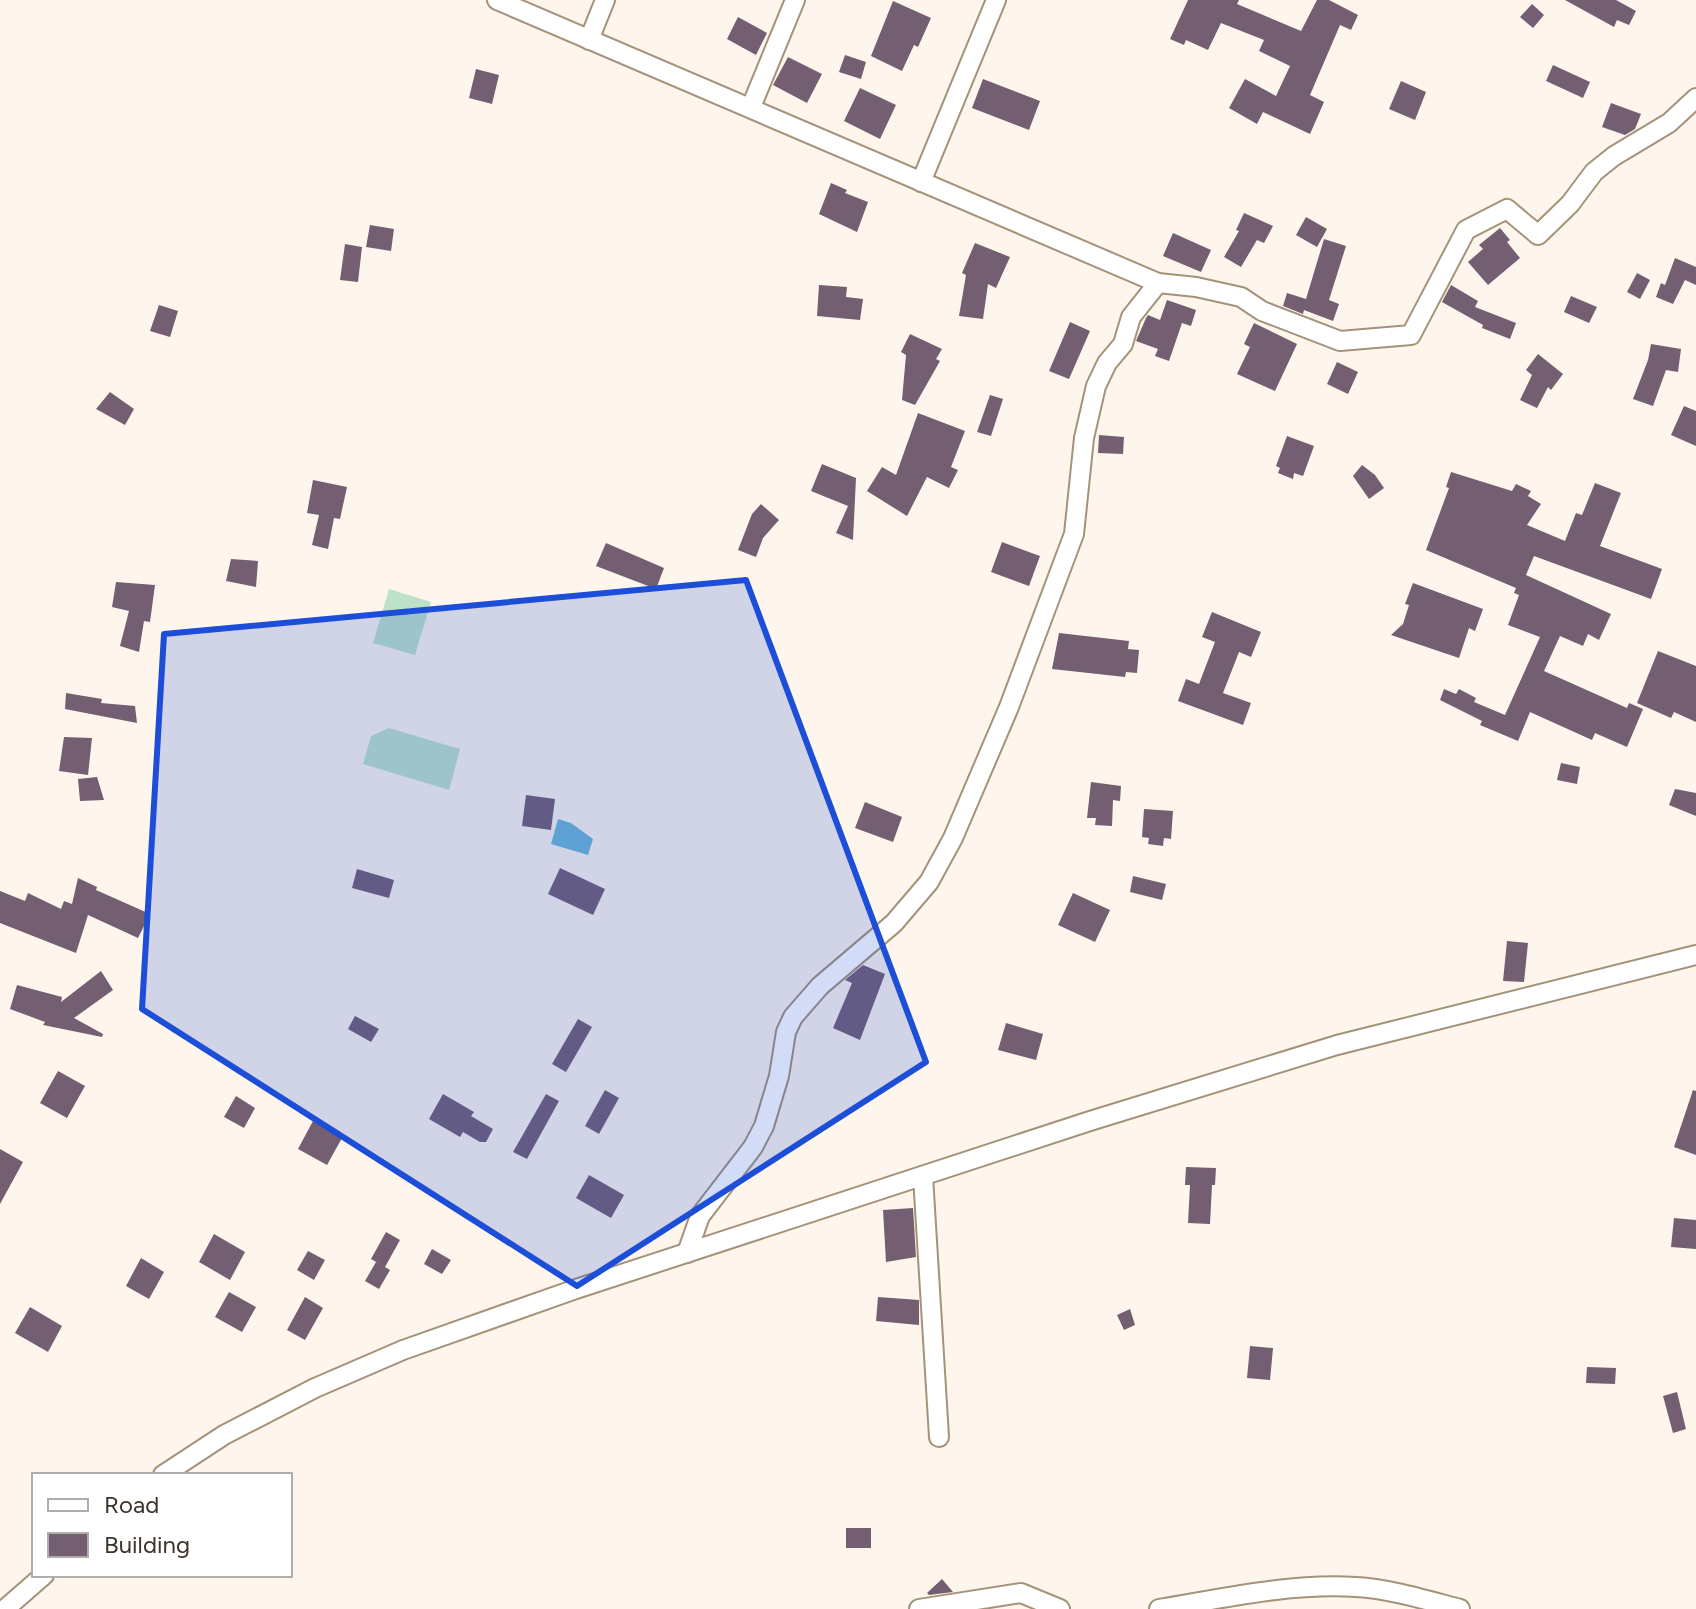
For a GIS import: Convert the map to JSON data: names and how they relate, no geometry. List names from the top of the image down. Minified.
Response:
{"legend":["Road","Building"]}
